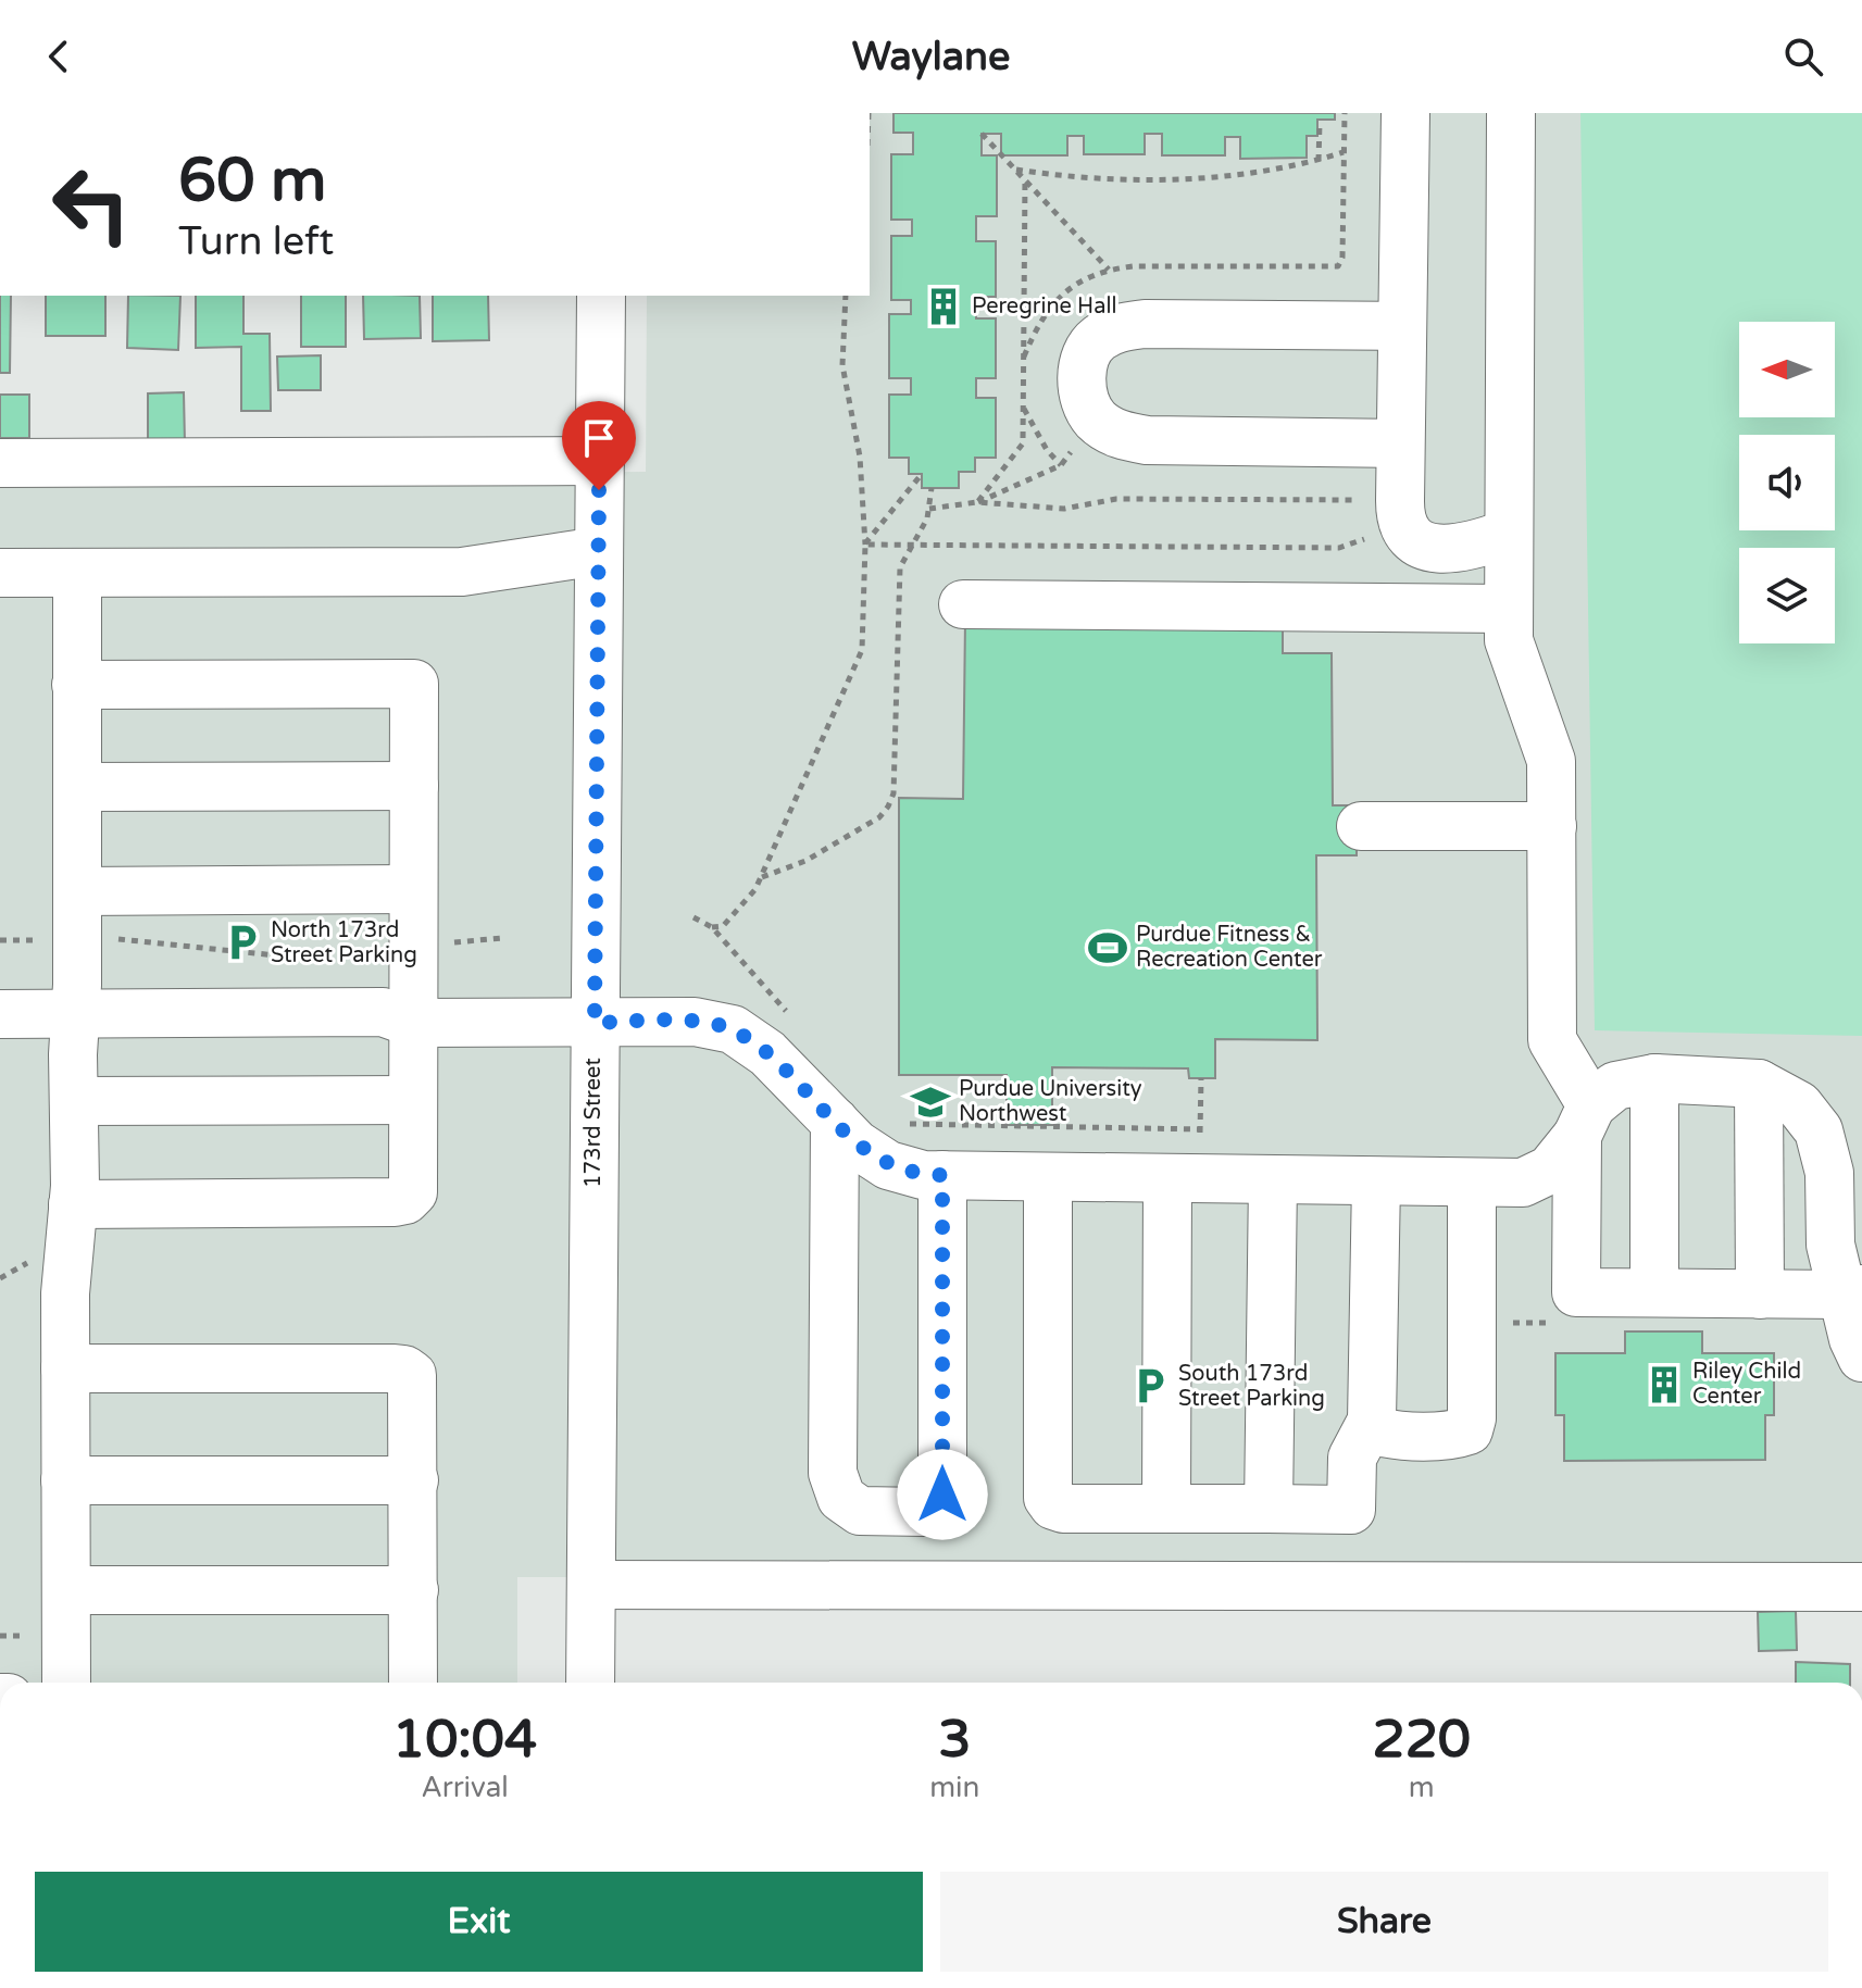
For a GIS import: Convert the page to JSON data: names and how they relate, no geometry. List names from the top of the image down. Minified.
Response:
{"streets":{"street":["173rd Street"]},"places":{"building":["Peregrine Hall","Riley Child Center"],"parking":["North 173rd Street Parking","South 173rd Street Parking"],"sports":["Purdue Fitness & Recreation Center"],"school or university":["Purdue University Northwest"]},"north":"left","page":{"header":"Waylane","turn":["60 m","Turn left"],"eta":["10:04","Arrival","3","min","220","m"],"buttons":["Exit","Share"]}}
